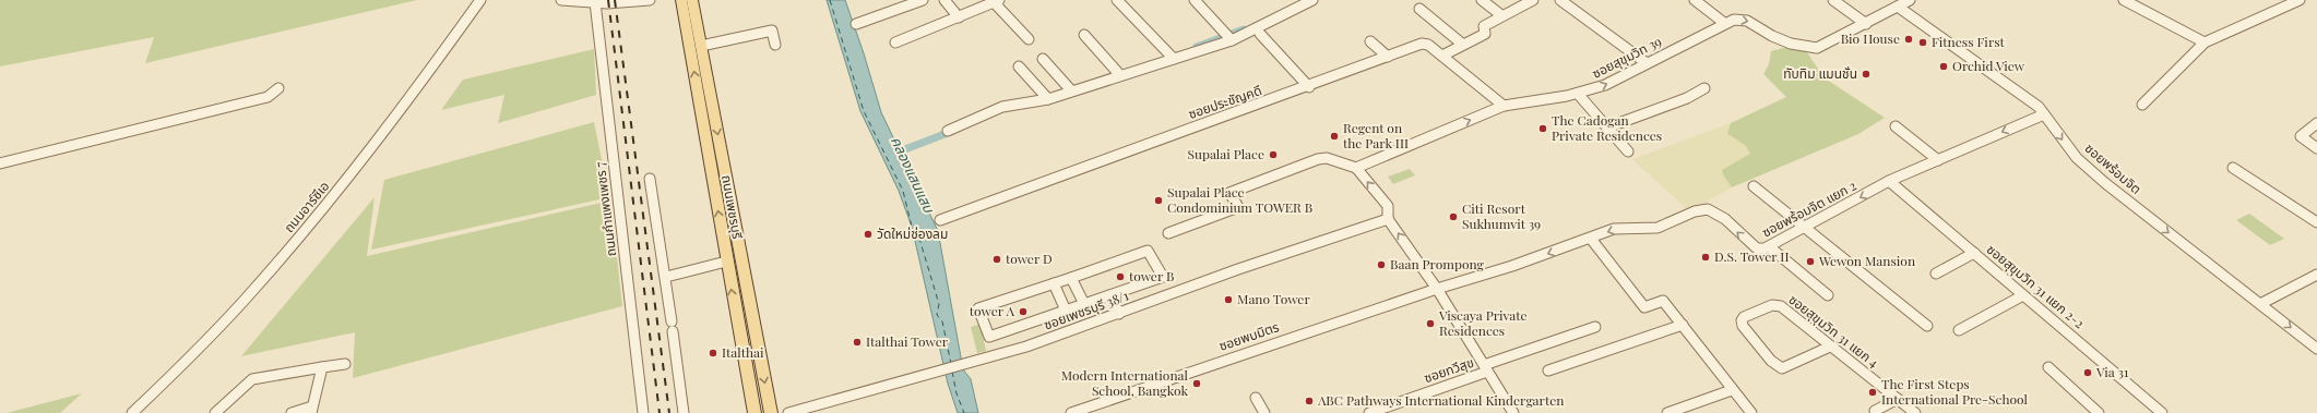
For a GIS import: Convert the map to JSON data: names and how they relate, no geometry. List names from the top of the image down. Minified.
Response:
{"streets":{"main road":["ถนนเพชรบุรี"],"street":["ซอยสุขุมวิท 39","ซอยประชัญคดี","ซอยพร้อมจิต","ถนนอาร์ซีเอ","ถนนกำแพงเพชร 7","ซอยพร้อมจิต แยก 2","ซอยสุขุมวิท 31 แยก 2-2","ซอยเพชรบุรี 38/1","ซอยสุขุมวิท 31 แยก 4","ซอยพบมิตร","ซอยทวีสุข"]},"crossings":[["ซอยสุขุมวิท 39","ซอยประชัญคดี"],["ซอยสุขุมวิท 39","ซอยพร้อมจิต"],["ซอยพร้อมจิต","ซอยพร้อมจิต แยก 2"],["ซอยพร้อมจิต แยก 2","ซอยสุขุมวิท 31 แยก 2-2"],["ซอยพร้อมจิต แยก 2","ซอยพบมิตร"]],"one_way":["ซอยสุขุมวิท 39","ซอยพร้อมจิต","ซอยพร้อมจิต แยก 2"],"water":["คลองแสนแสบ"],"places":["Bio House","Fitness First","Orchid View","ทับทิม แมนชั่น","The Cadogan Private Residences","Regent on the Park III","Supalai Place","Supalai Place Condominium TOWER B","Citi Resort Sukhumvit 39","วัดใหม่ช่องลม","D.S. Tower II","tower D","Wewon Mansion","Baan Prompong","tower B","Mano Tower","tower A","Viscaya Private Residences","Italthai Tower","Italthai","Via 31","Modern International School, Bangkok","The First Steps International Pre-School","ABC Pathways International Kindergarten"]}
